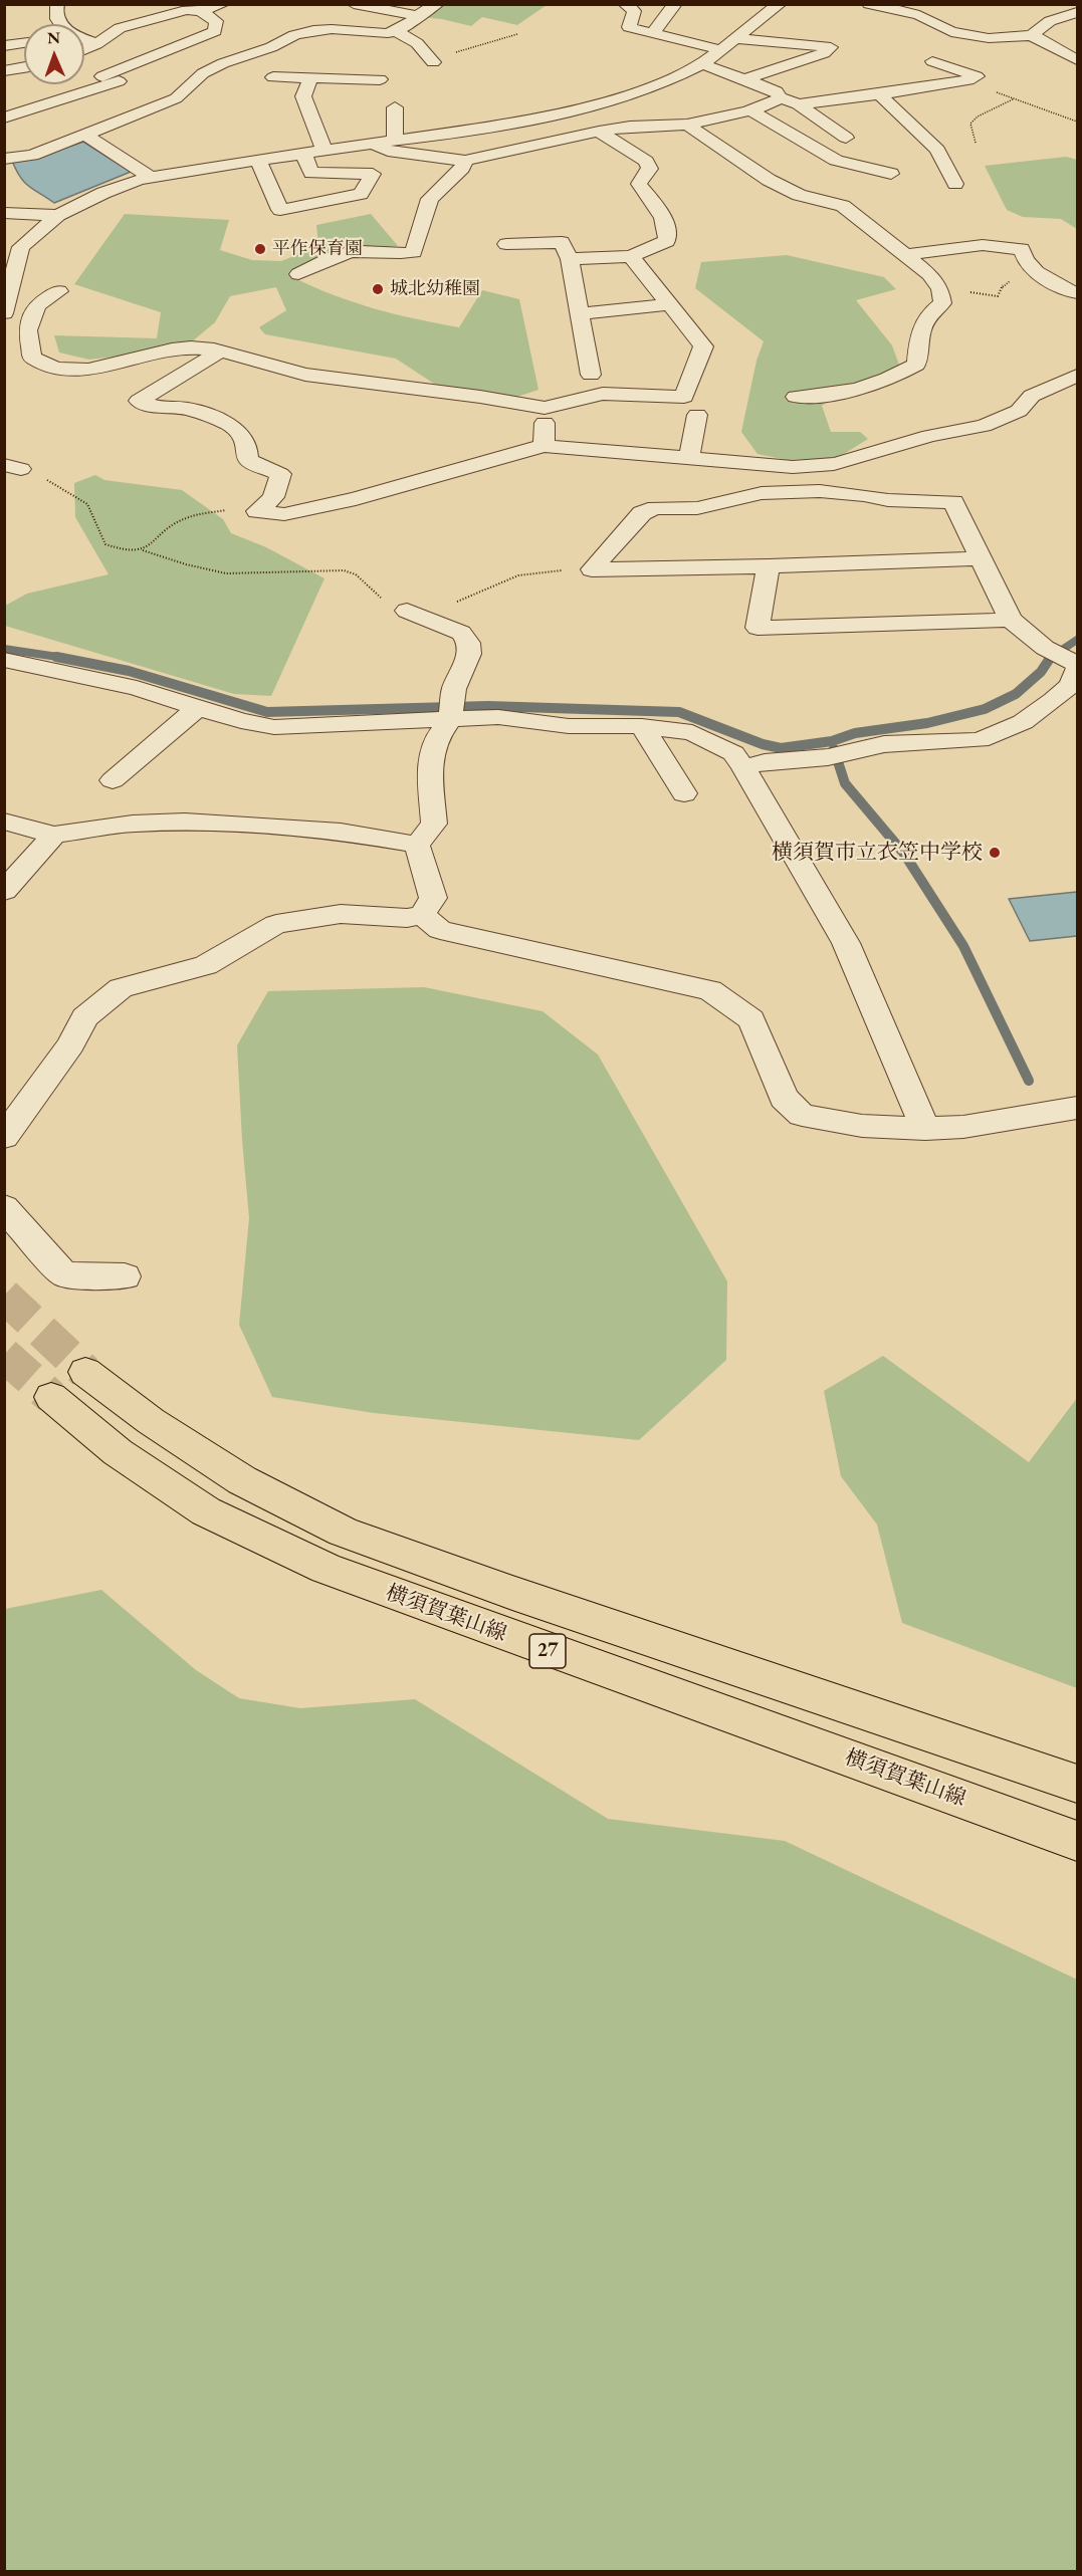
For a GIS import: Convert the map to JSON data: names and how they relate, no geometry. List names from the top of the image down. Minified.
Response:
{"streets":{"main road":["横須賀葉山線","27"]},"places":["平作保育園","城北幼稚園","横須賀市立衣笠中学校"],"north":"top"}
